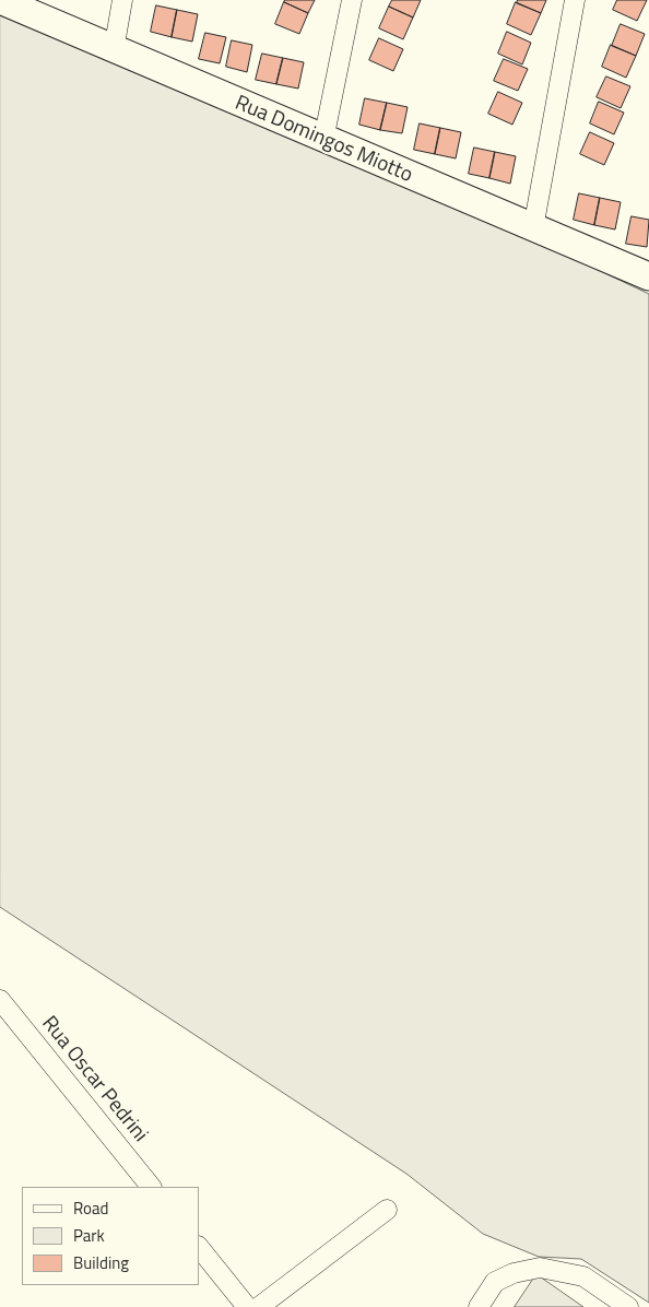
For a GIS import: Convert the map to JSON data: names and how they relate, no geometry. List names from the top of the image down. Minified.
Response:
{"streets":{"street":["Rua Domingos Miotto","Rua Oscar Pedrini"]},"legend":["Road","Park","Building"]}
